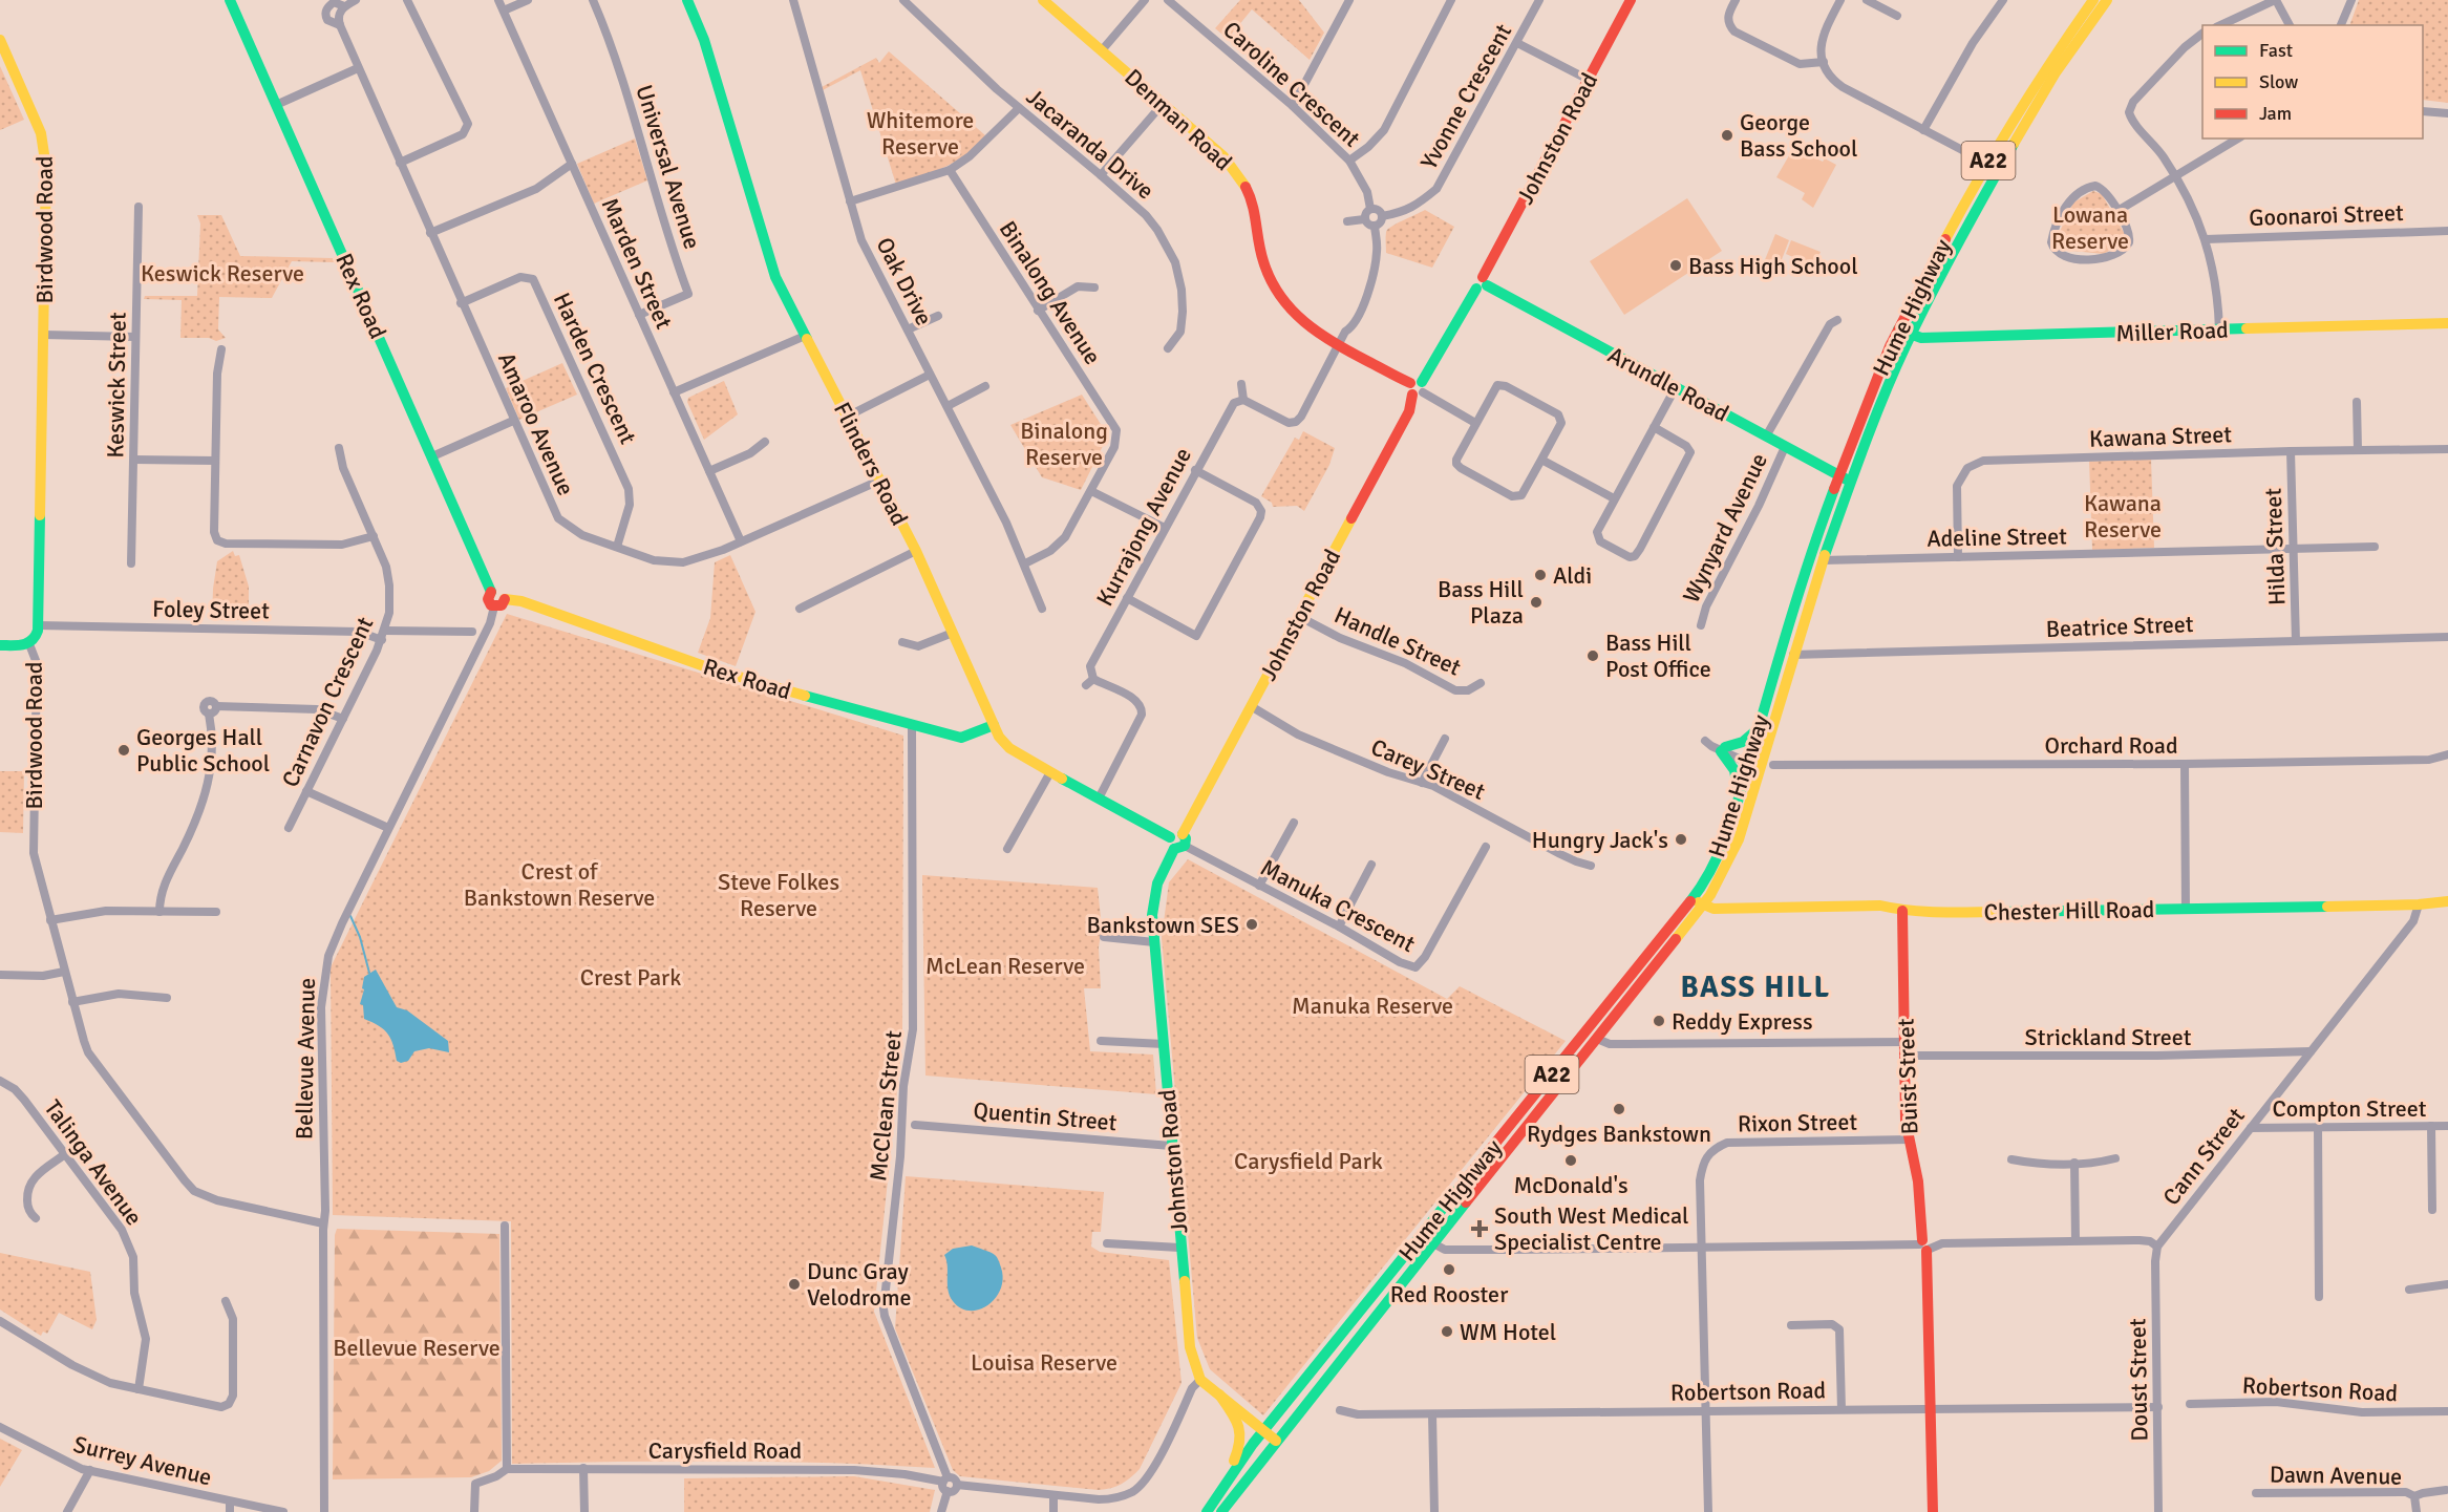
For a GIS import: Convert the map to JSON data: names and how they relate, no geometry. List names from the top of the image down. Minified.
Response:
{"streets":{"main road":["Denman Road","Johnston Road","A22","Birdwood Road","Rex Road","Hume Highway","Miller Road","Arundle Road","Flinders Road","Chester Hill Road","Buist Street"],"street":["Caroline Crescent","Yvonne Crescent","Jacaranda Drive","Universal Avenue","Goonaroi Street","Marden Street","Oak Drive","Binalong Avenue","Harden Crescent","Keswick Street","Amaroo Avenue","Kawana Street","Kurrajong Avenue","Wynyard Avenue","Adeline Street","Hilda Street","Foley Street","Beatrice Street","Handle Street","Carnavon Crescent","Orchard Road","Carey Street","Manuka Crescent","Strickland Street","Bellevue Avenue","McClean Street","Compton Street","Quentin Street","Rixon Street","Cann Street","Talinga Avenue","Doust Street","Robertson Road","Carysfield Road","Surrey Avenue","Dawn Avenue"]},"crossings":[["Caroline Crescent","Yvonne Crescent"],["Denman Road","Johnston Road"],["Johnston Road","Arundle Road"],["Johnston Road","Flinders Road"],["Johnston Road","Handle Street"],["Johnston Road","Carey Street"],["Johnston Road","Manuka Crescent"],["Johnston Road","Quentin Street"],["Universal Avenue","Marden Street"],["Birdwood Road","Foley Street"],["Birdwood Road","Bellevue Avenue"],["Marden Street","Amaroo Avenue"],["Oak Drive","Binalong Avenue"],["Rex Road","Flinders Road"],["Rex Road","Bellevue Avenue"],["Rex Road","McClean Street"],["Hume Highway","Miller Road"],["Hume Highway","Arundle Road"],["Hume Highway","Adeline Street"],["Hume Highway","Beatrice Street"],["Hume Highway","Orchard Road"],["Hume Highway","Chester Hill Road"],["Harden Crescent","Amaroo Avenue"],["Arundle Road","Wynyard Avenue"],["Amaroo Avenue","Flinders Road"],["Kawana Street","Adeline Street"],["Kawana Street","Hilda Street"],["Flinders Road","Manuka Crescent"],["Adeline Street","Hilda Street"],["Hilda Street","Beatrice Street"],["Foley Street","Carnavon Crescent"],["Chester Hill Road","Buist Street"],["Chester Hill Road","Cann Street"],["Strickland Street","Buist Street"],["Strickland Street","Cann Street"],["Buist Street","Rixon Street"],["Buist Street","Robertson Road"],["McClean Street","Carysfield Road"],["Compton Street","Cann Street"],["Rixon Street","Robertson Road"],["Cann Street","Doust Street"],["Doust Street","Robertson Road"]],"districts":["BASS HILL"],"parks":["Whitemore Reserve","Lowana Reserve","Keswick Reserve","Binalong Reserve","Kawana Reserve","Crest of Bankstown Reserve","Steve Folkes Reserve","McLean Reserve","Crest Park","Manuka Reserve","Carysfield Park","Bellevue Reserve","Louisa Reserve"],"places":{"other":["George Bass School","Bass High School","Aldi","Bass Hill Plaza","Bass Hill Post Office","Georges Hall Public School","Hungry Jack's","Bankstown SES","Reddy Express","Rydges Bankstown","McDonald's","Red Rooster","Dunc Gray Velodrome","WM Hotel"],"health":["South West Medical Specialist Centre"]},"legend":["Fast","Slow","Jam"]}
